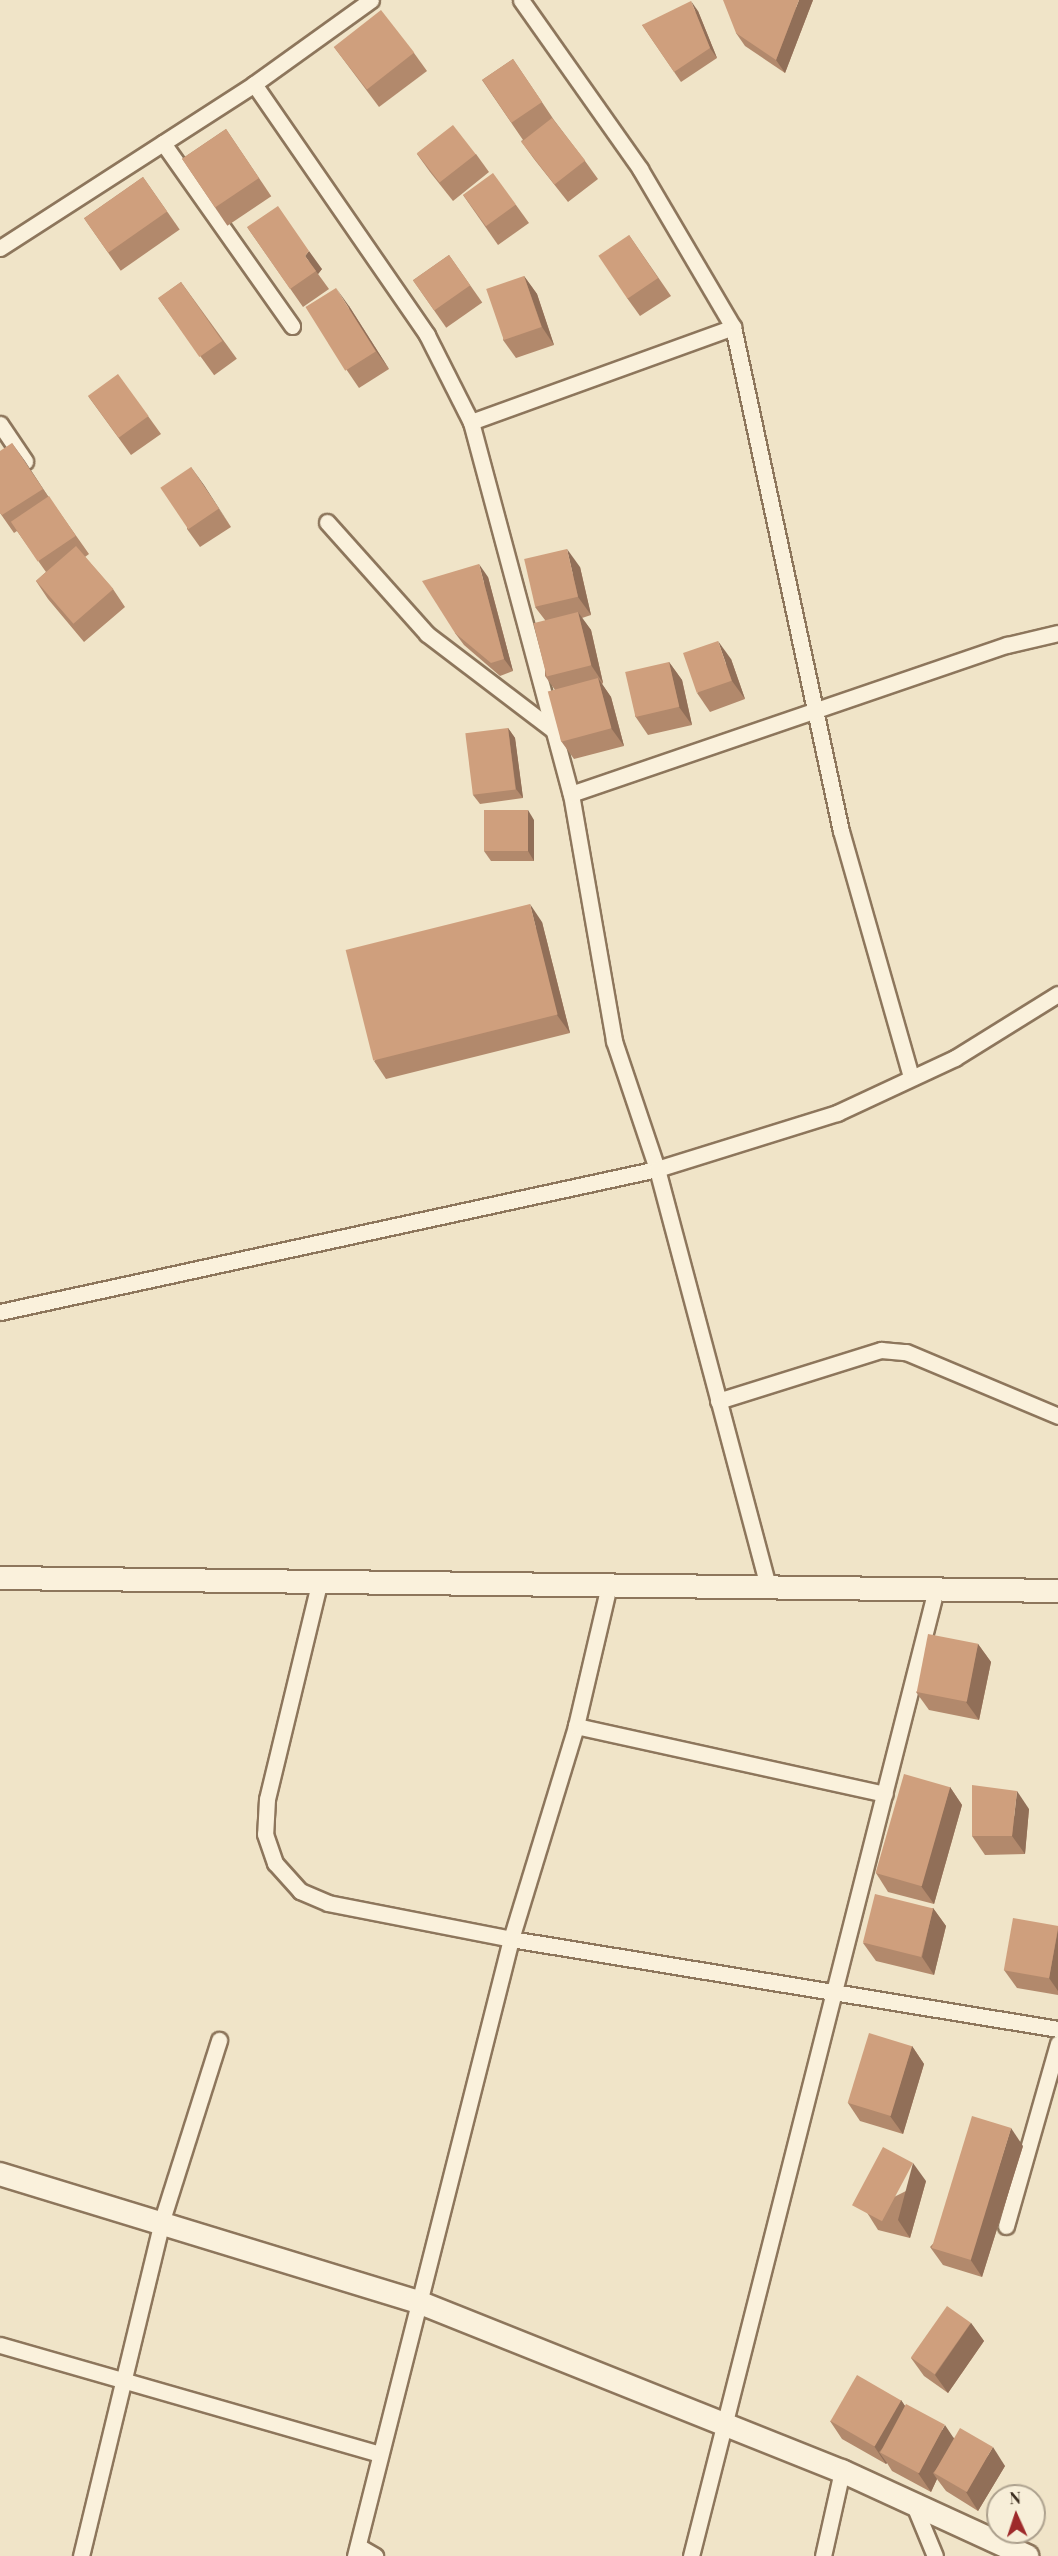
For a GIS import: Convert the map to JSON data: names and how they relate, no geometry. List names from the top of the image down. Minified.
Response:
{"north":"top"}
